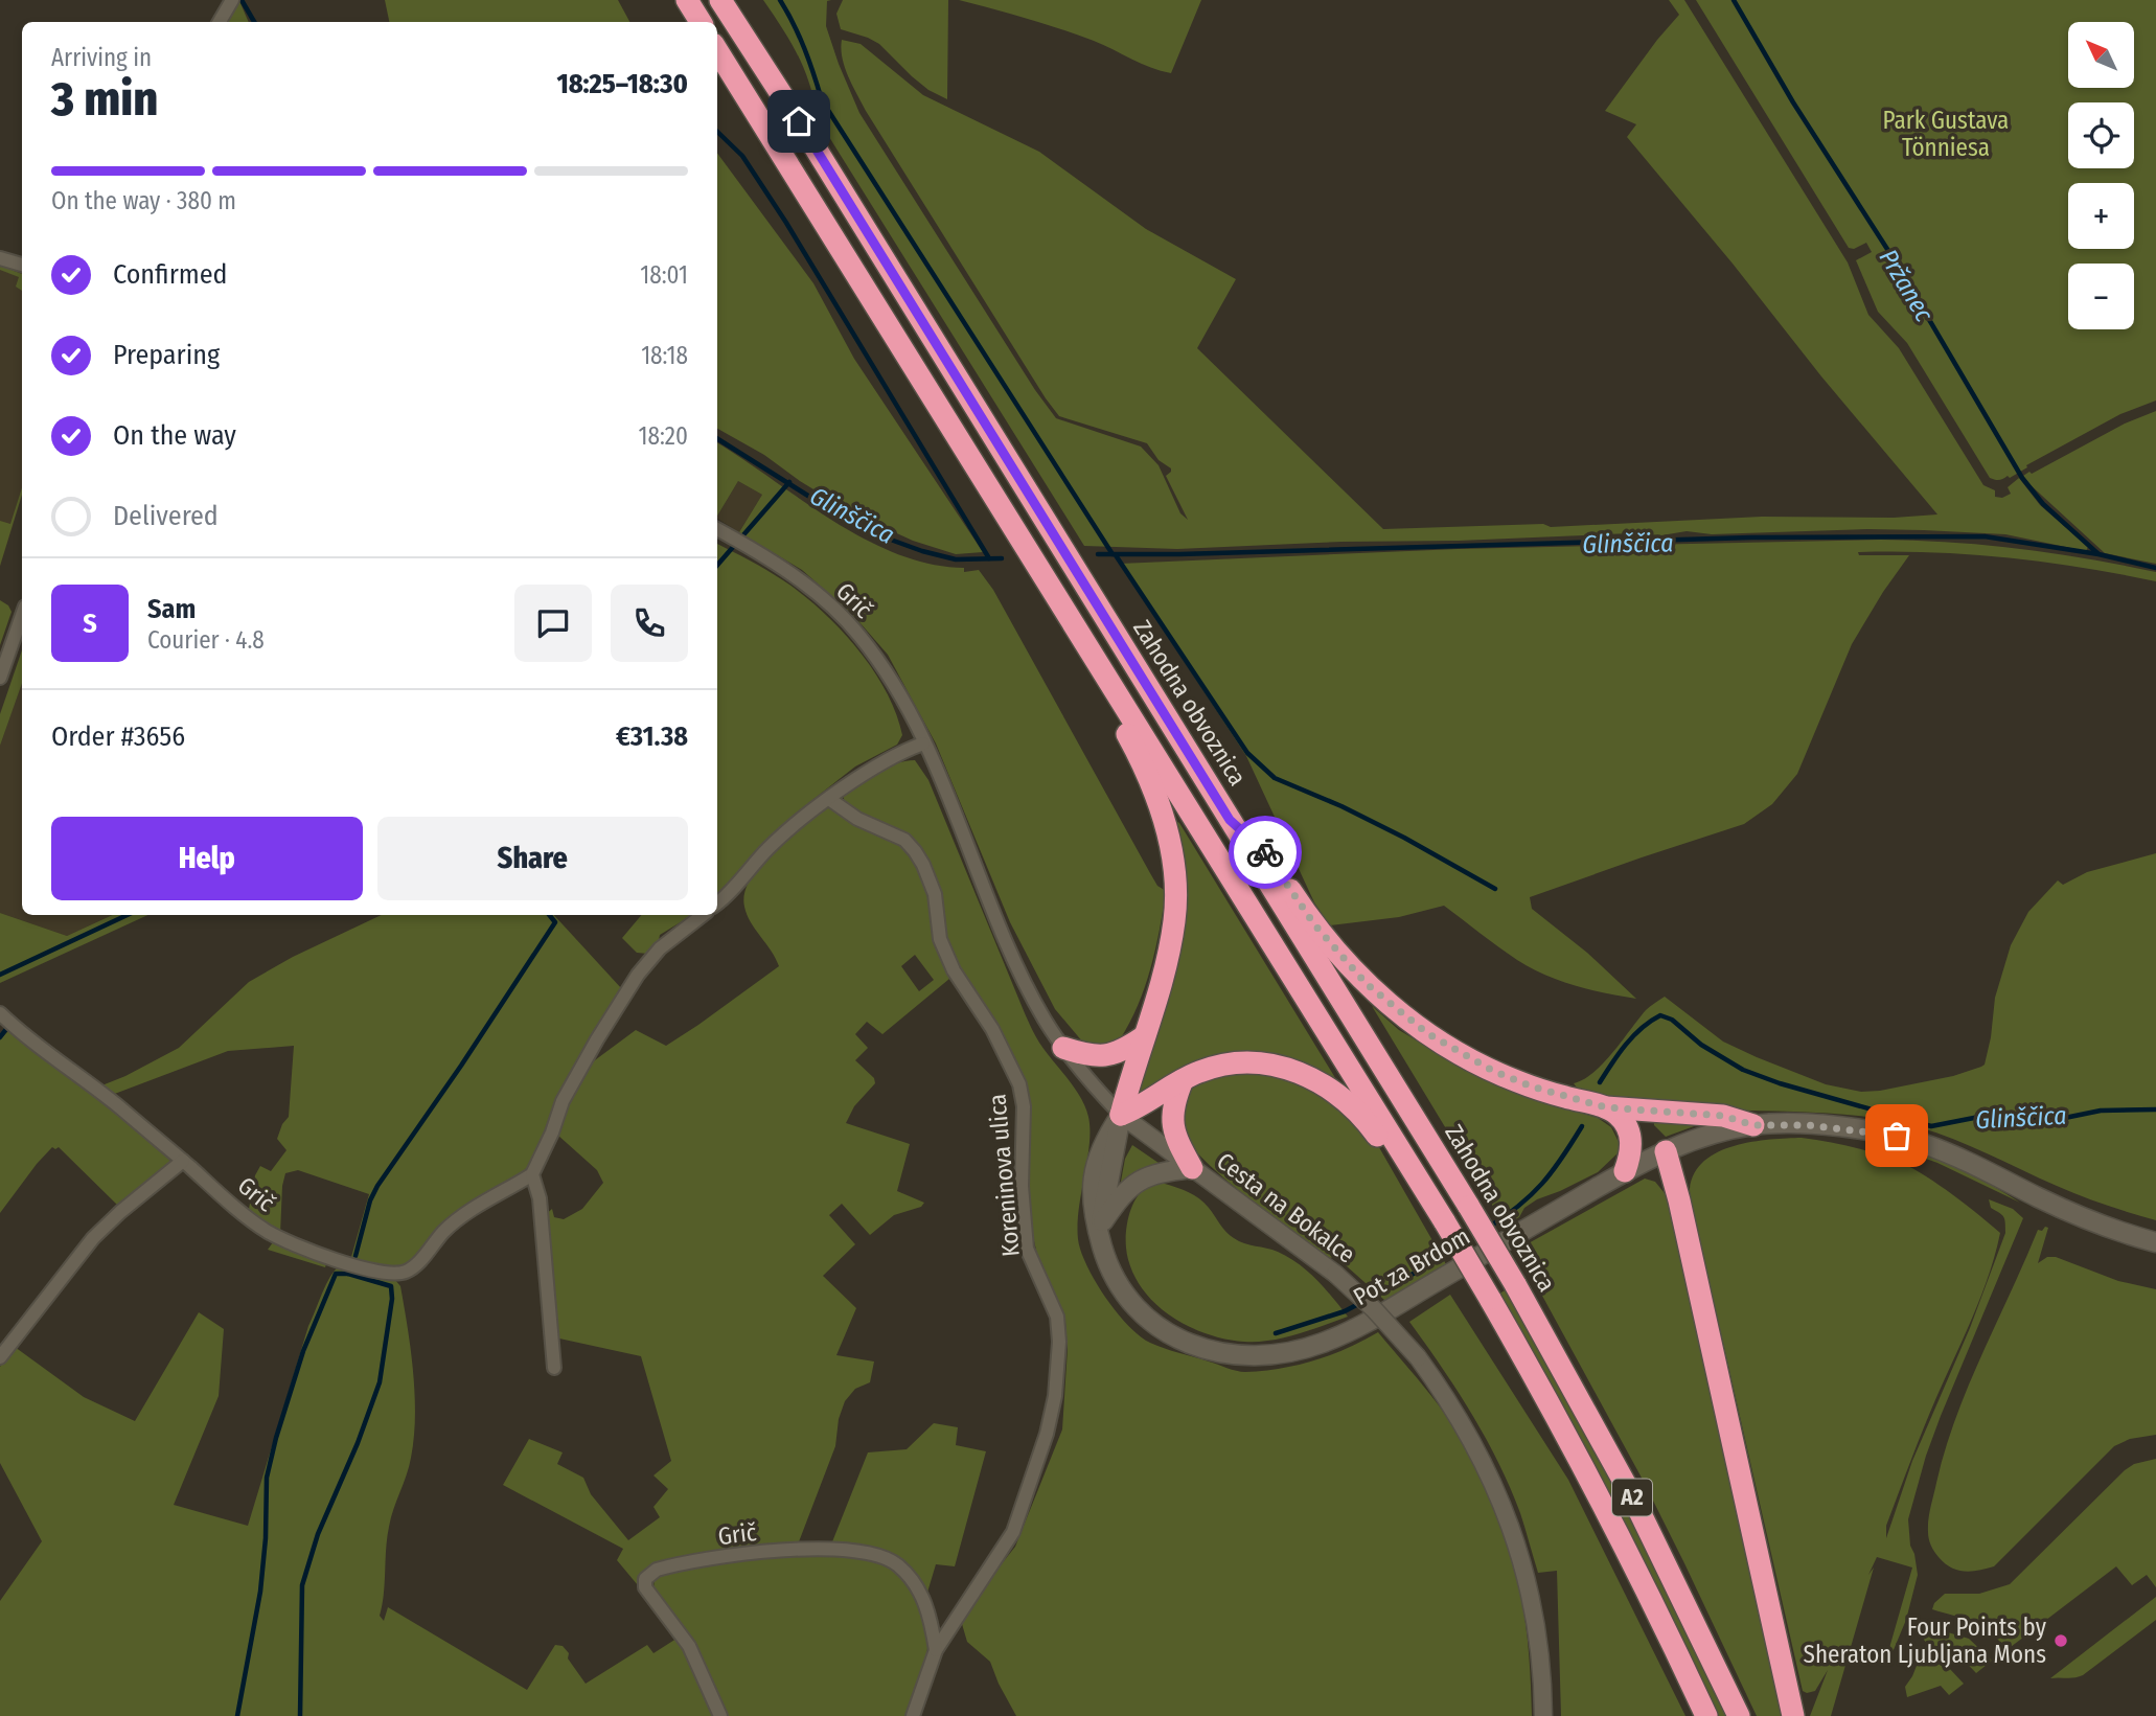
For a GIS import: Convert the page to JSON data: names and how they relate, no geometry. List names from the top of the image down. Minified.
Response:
{"streets":{"highway":["Zahodna obvoznica","A2"],"main road":["Pot za Brdom"],"street":["Grič","Koreninova ulica","Cesta na Bokalce"]},"crossings":[["Grič","Koreninova ulica"],["Grič","Cesta na Bokalce"],["Grič","Pot za Brdom"],["Cesta na Bokalce","Pot za Brdom"]],"water":["Pržanec","Glinščica"],"parks":["Park Gustava Tönniesa"],"places":["Four Points by Sheraton Ljubljana Mons"],"north":"top left","page":{"map_buttons":["+","−"],"heading":["3 min","Arriving in","18:25–18:30"],"panel":["Sam","Courier · 4.8","Order #3656","€31.38"],"bar":"On the way · 380 m","list":[["Confirmed","18:01"],["Preparing","18:18"],["On the way","18:20"],"Delivered"],"round":"S","buttons":["Help","Share"]}}
